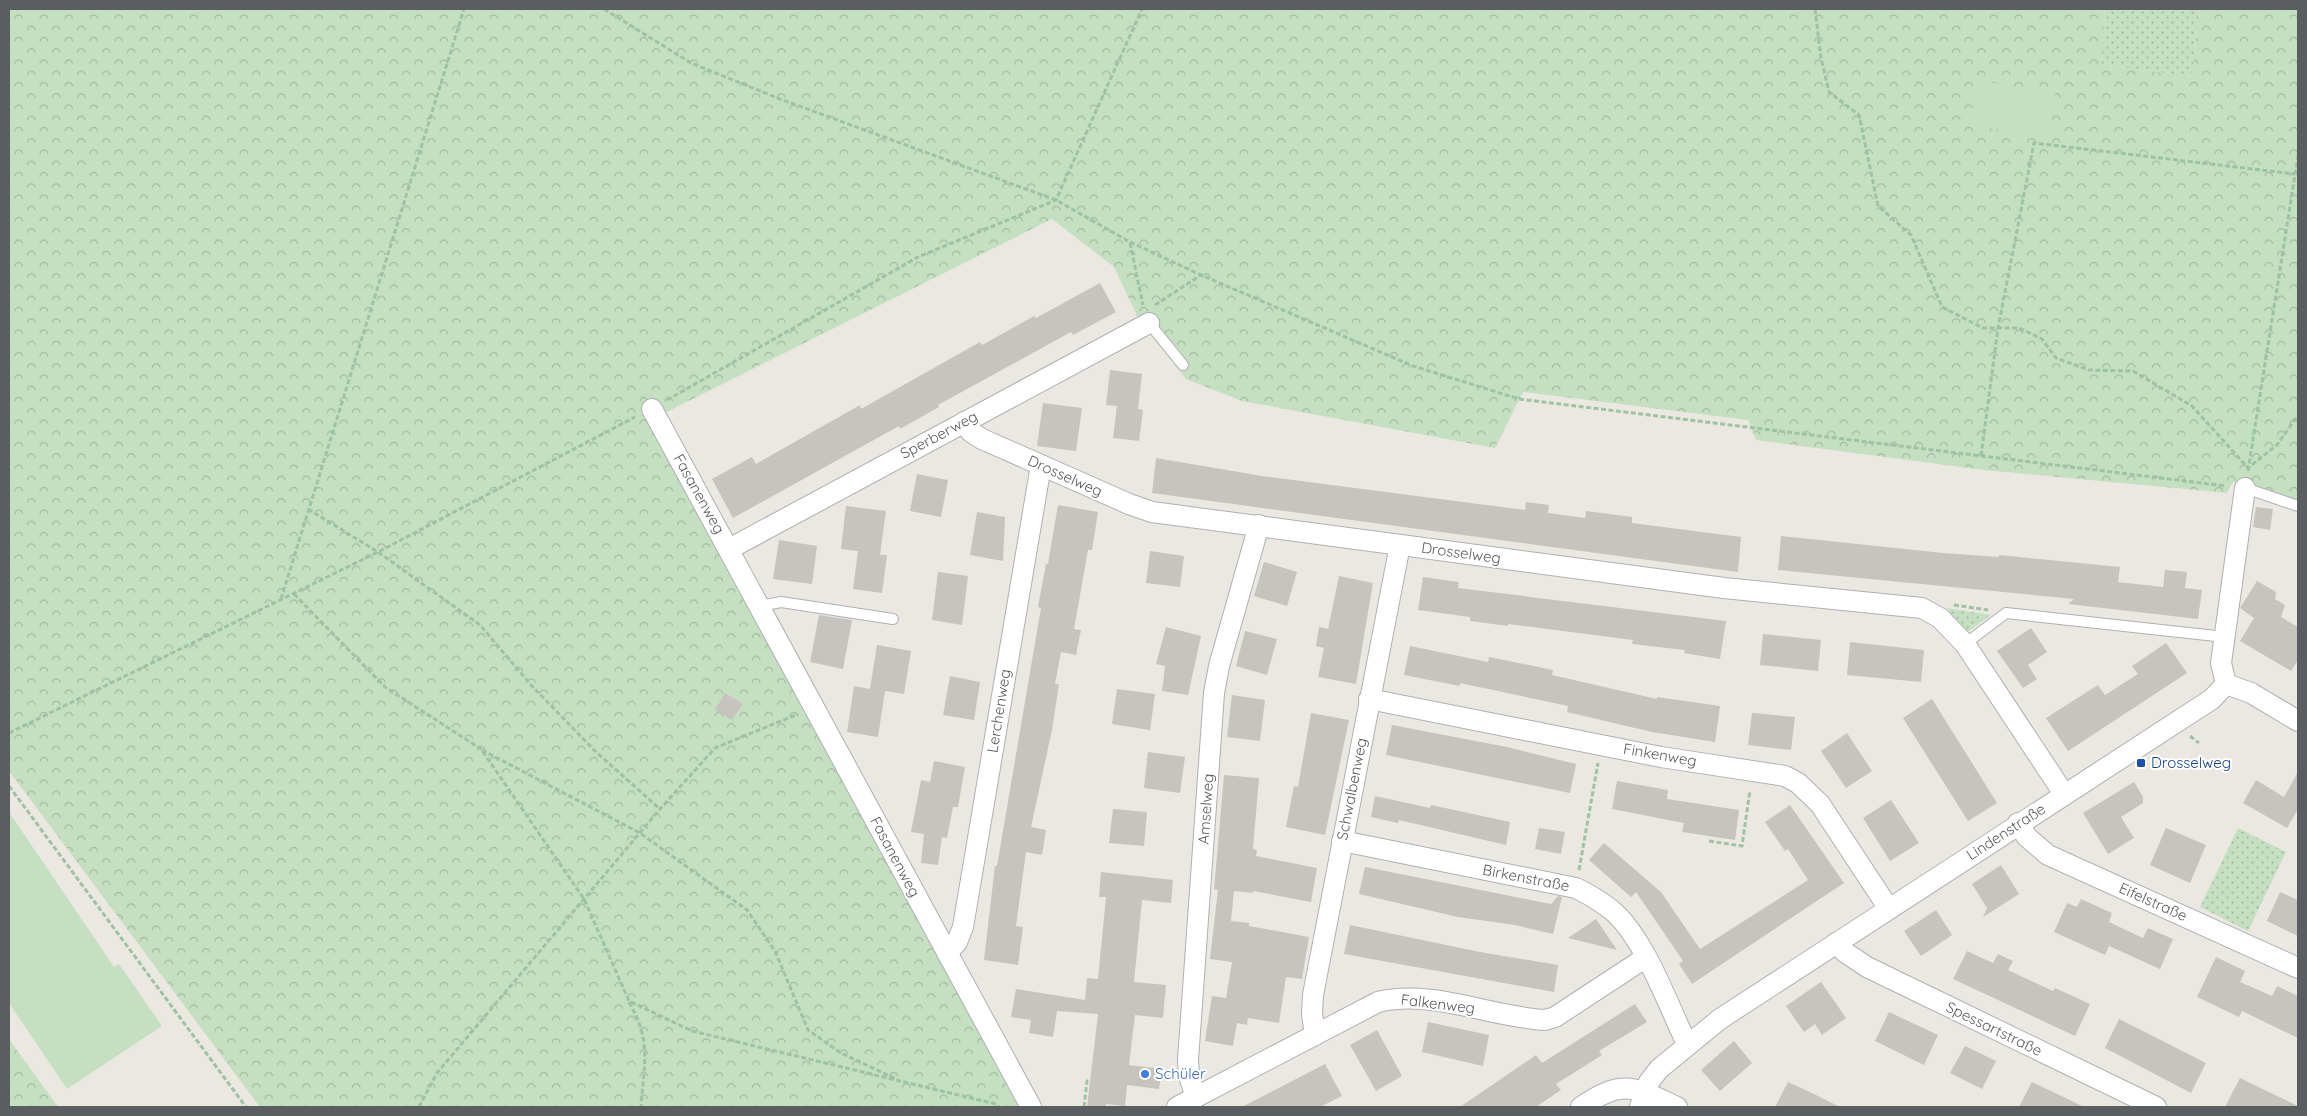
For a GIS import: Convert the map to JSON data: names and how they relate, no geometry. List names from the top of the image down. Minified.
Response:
{"streets":{"street":["Sperberweg","Drosselweg","Fasanenweg","Lerchenweg","Finkenweg","Schwalbenweg","Amselweg","Lindenstraße","Birkenstraße","Eifelstraße","Falkenweg","Spessartstraße"]},"crossings":[["Sperberweg","Drosselweg"],["Sperberweg","Fasanenweg"],["Drosselweg","Lerchenweg"],["Drosselweg","Schwalbenweg"],["Drosselweg","Amselweg"],["Drosselweg","Lindenstraße"],["Fasanenweg","Lerchenweg"],["Finkenweg","Schwalbenweg"],["Finkenweg","Lindenstraße"],["Schwalbenweg","Birkenstraße"],["Schwalbenweg","Falkenweg"],["Amselweg","Falkenweg"],["Lindenstraße","Birkenstraße"],["Lindenstraße","Eifelstraße"],["Lindenstraße","Spessartstraße"],["Birkenstraße","Falkenweg"]],"places":{"transit":["Drosselweg"],"other":["Schüler"]}}
